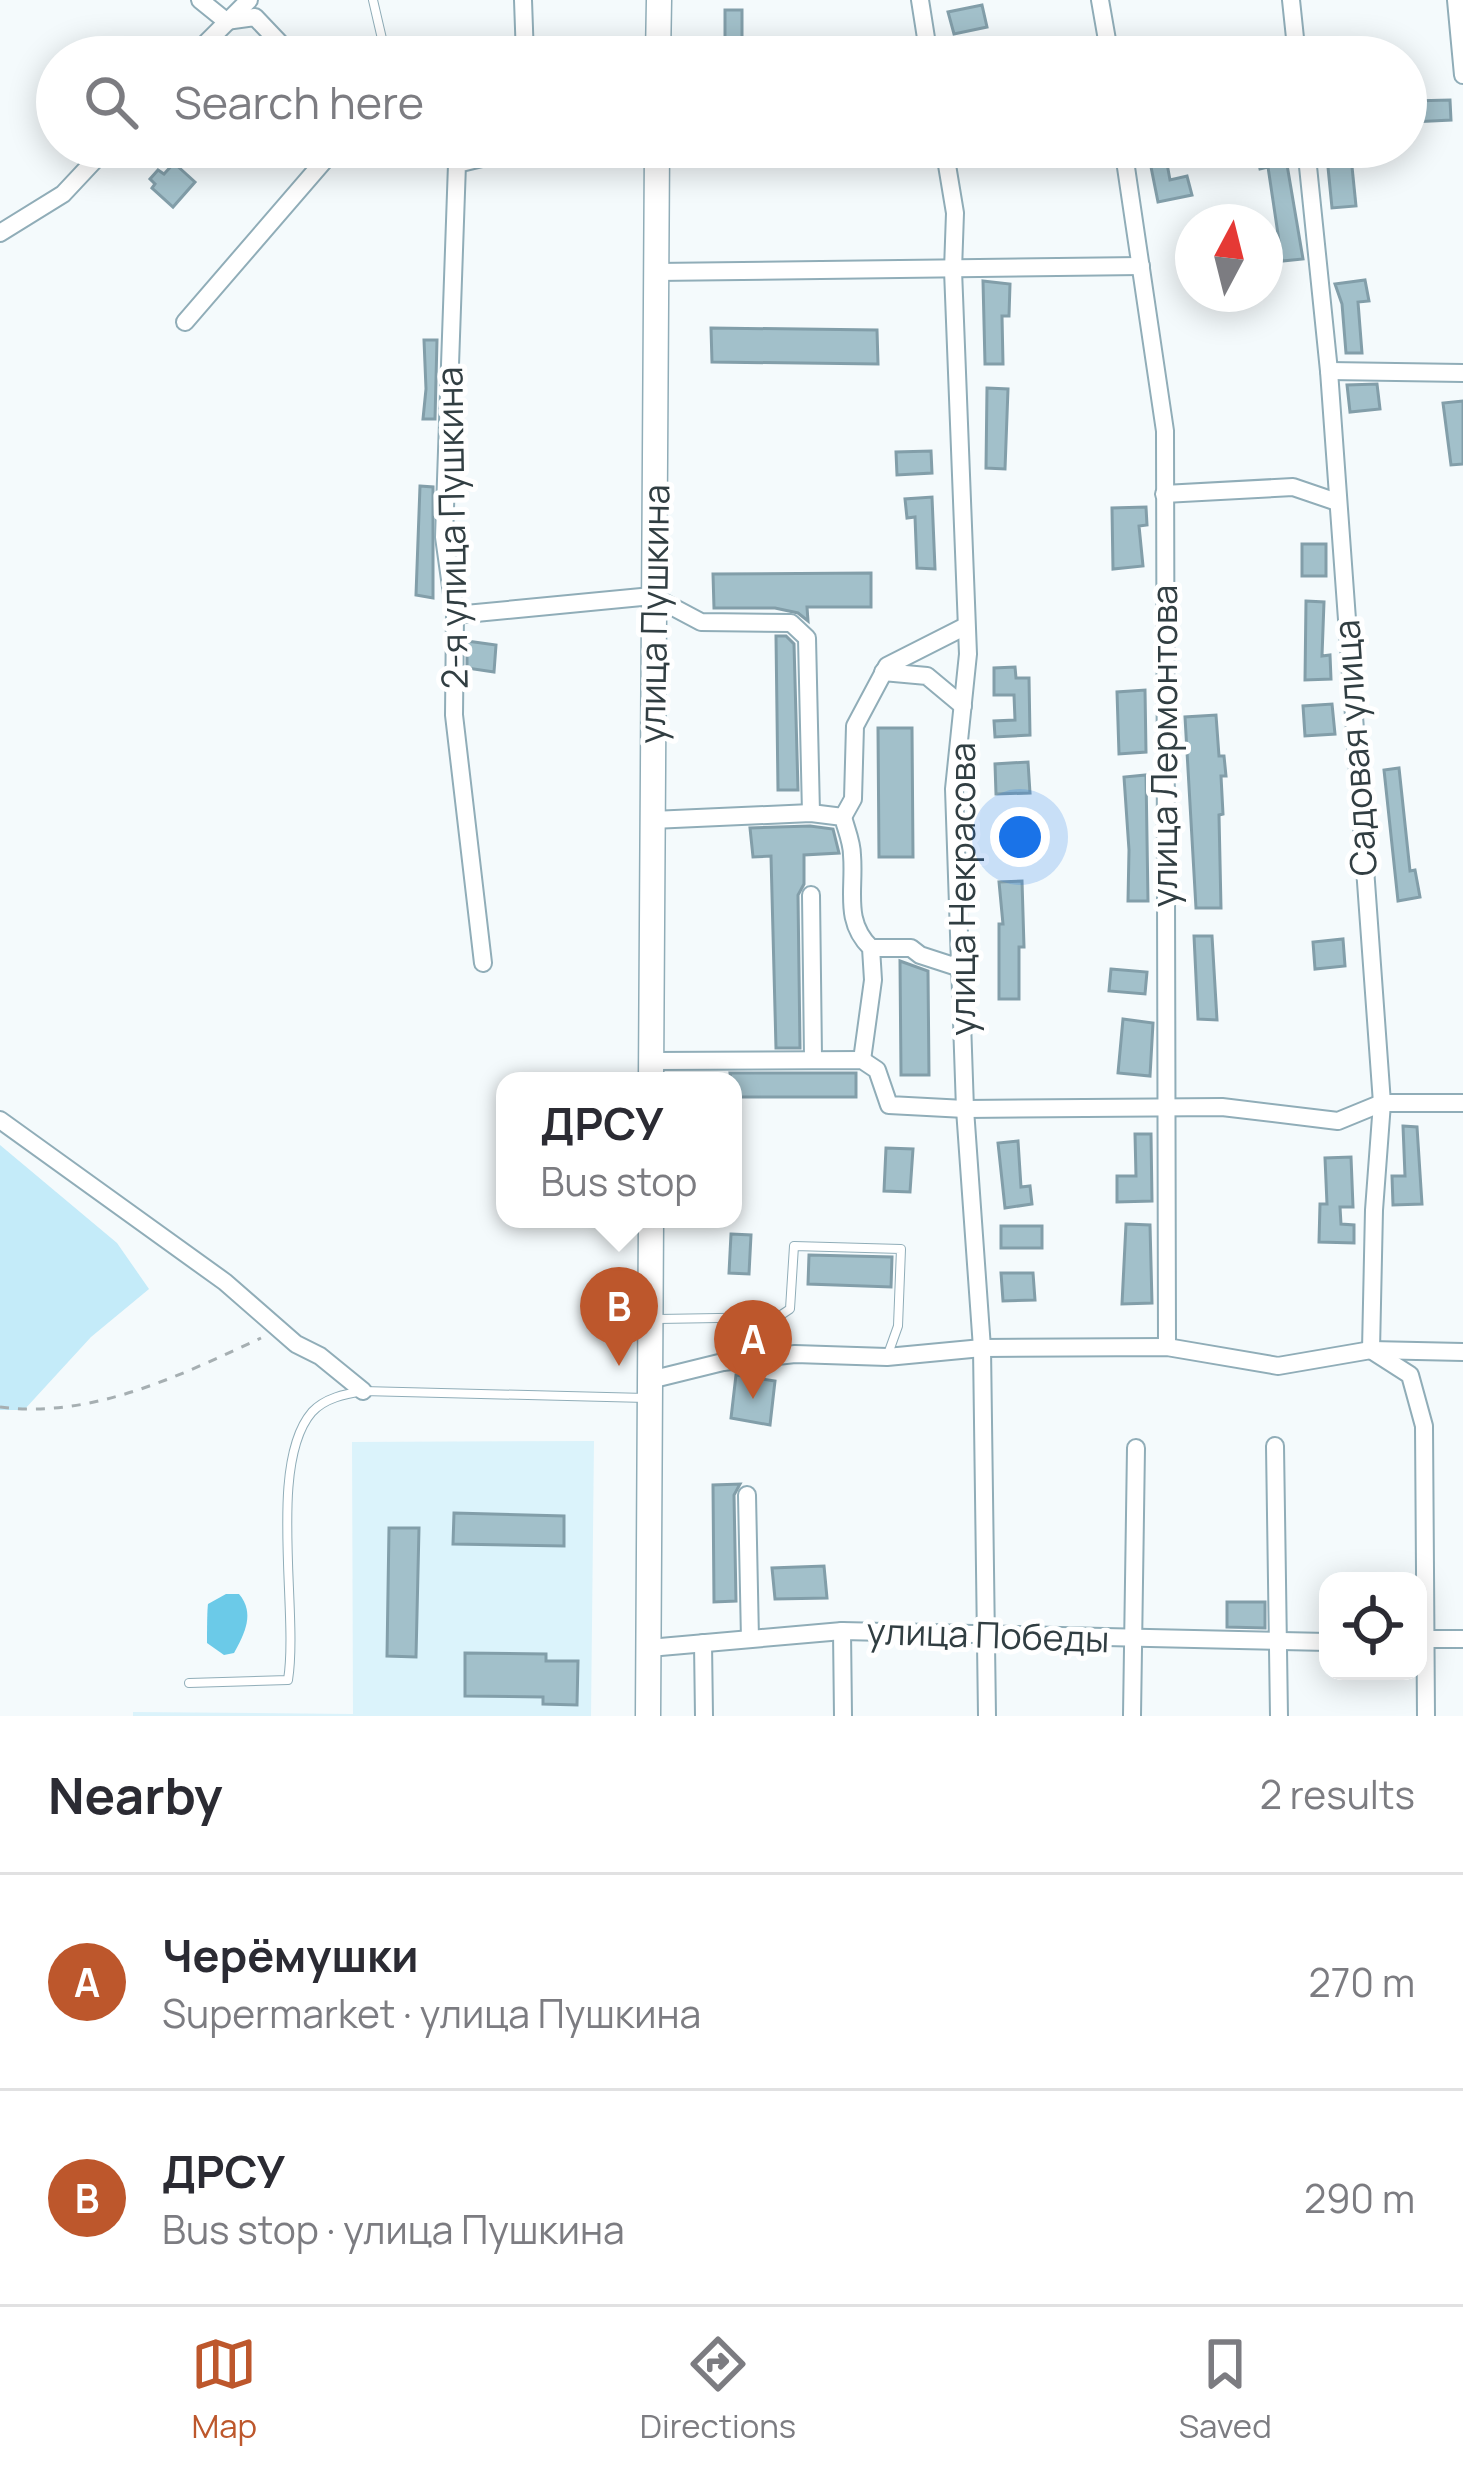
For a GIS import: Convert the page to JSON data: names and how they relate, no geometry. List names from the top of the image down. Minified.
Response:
{"streets":{"main road":["улица Пушкина"],"street":["2-я улица Пушкина","улица Лермонтова","Садовая улица","улица Некрасова","улица Победы"]},"crossings":[["улица Некрасова","улица Победы"]],"north":"top","page":{"search":"Search here","popup":["ДРСУ","Bus stop"],"pins":["B","A"],"heading":["Nearby","2 results"],"list":[{"mark":"A","name":"Черёмушки","note":"Supermarket · улица Пушкина","value":"270 m"},{"mark":"B","name":"ДРСУ","note":"Bus stop · улица Пушкина","value":"290 m"}],"nav":["Map","Directions","Saved"]}}
